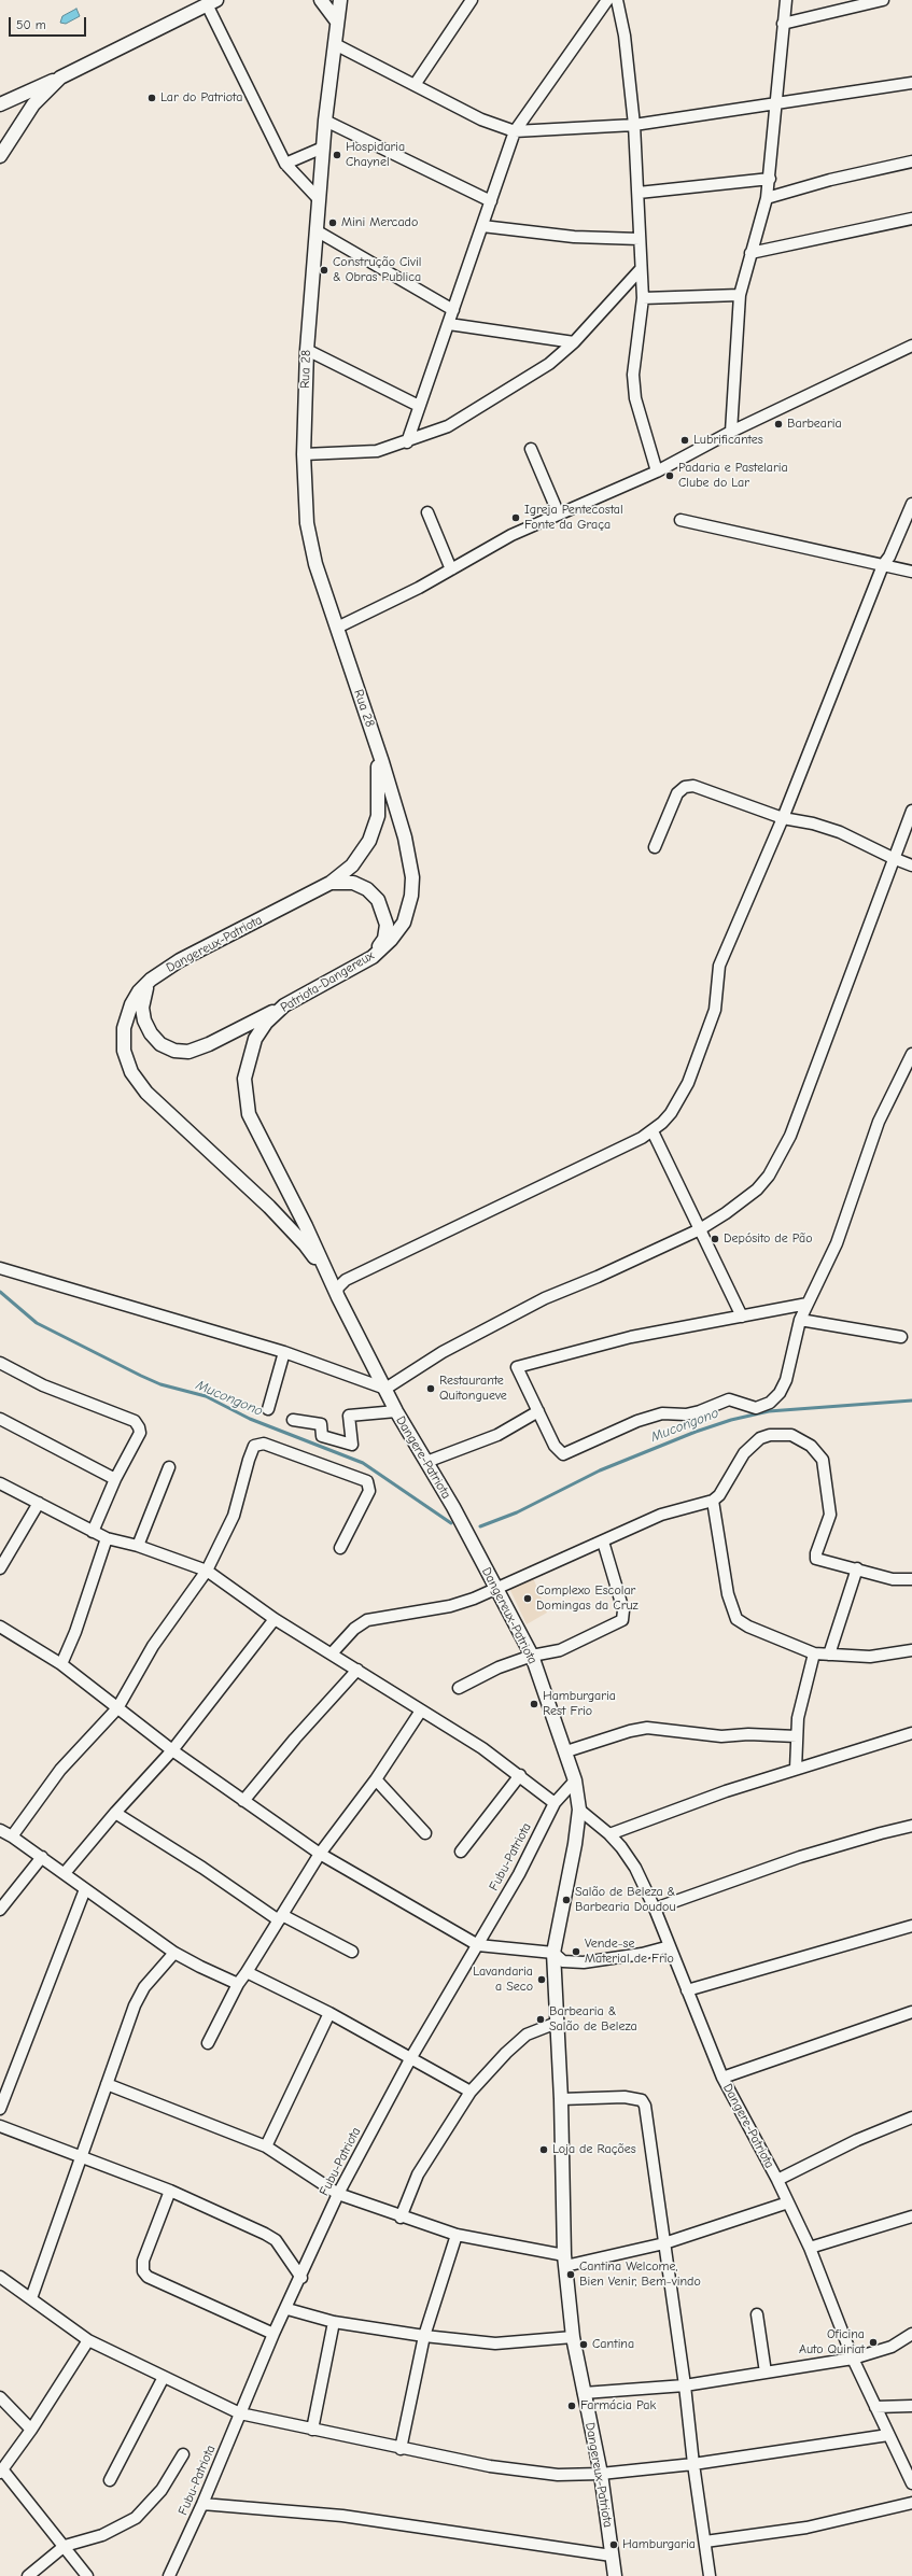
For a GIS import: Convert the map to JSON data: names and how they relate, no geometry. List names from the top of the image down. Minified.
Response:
{"streets":{"street":["Rua 28","Dangereux-Patriota","Patriota-Dangereux","Dangere-Patriota","Fubu-Patriota"]},"crossings":[["Rua 28","Dangereux-Patriota"],["Rua 28","Patriota-Dangereux"],["Dangereux-Patriota","Patriota-Dangereux"],["Dangereux-Patriota","Dangere-Patriota"],["Dangereux-Patriota","Fubu-Patriota"],["Patriota-Dangereux","Dangere-Patriota"]],"water":["Mucongono"],"places":["Lar do Patriota","Hospidaria Chaynel","Mini Mercado","Construção Civil & Obras Publica","Barbearia","Lubrificantes","Padaria e Pastelaria Clube do Lar","Igreja Pentecostal Fonte da Graça","Depósito de Pão","Restaurante Quitongueve","Complexo Escolar Domingas da Cruz","Hamburgaria Rest Frio","Salão de Beleza & Barbearia Doudou","Vende-se Material de Frio","Lavandaria a Seco","Barbearia & Salão de Beleza","Loja de Rações","Cantina Welcome, Bien Venir, Bem-vindo","Oficina Auto Quiriat","Cantina","Farmácia Pak","Hamburgaria"],"scale_bar":"50 m"}
